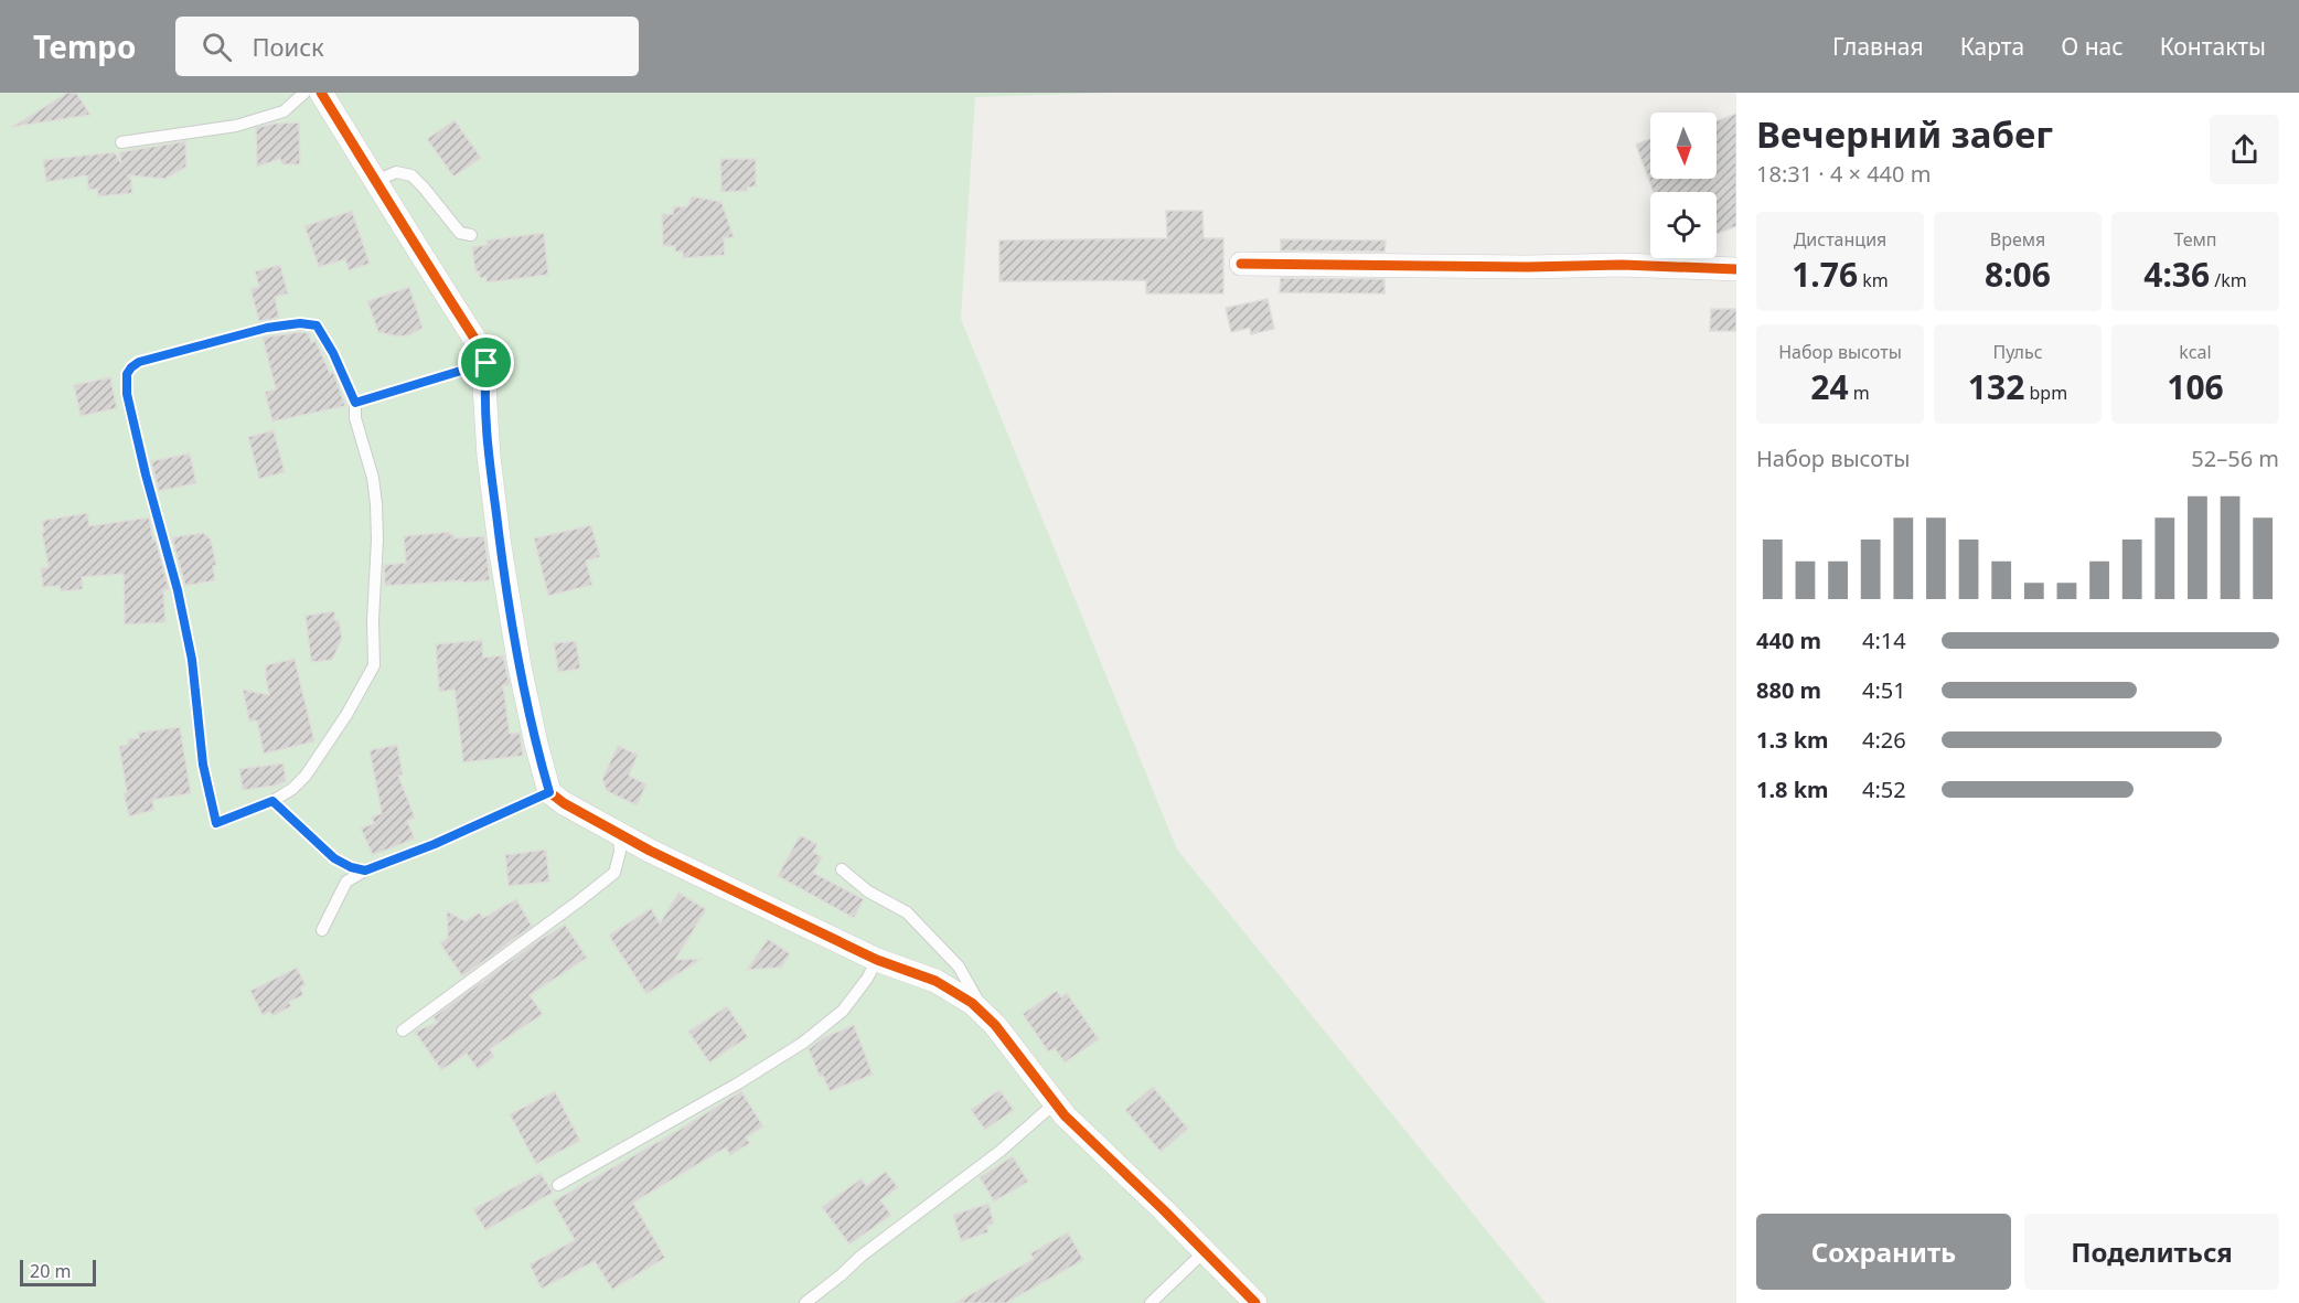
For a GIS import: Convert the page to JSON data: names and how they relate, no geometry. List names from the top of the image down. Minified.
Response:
{"scale_bar":"20 m","north":"bottom","page":{"header":"Tempo","search":"Поиск","nav":["Главная","Карта","О нас","Контакты"],"heading":["Вечерний забег","18:31 · 4 × 440 m"],"stats":[["Дистанция","1.76 km"],["Время","8:06"],["Темп","4:36 /km"],["Набор высоты","24 m"],["Пульс","132 bpm"],["kcal","106"]],"chart":["Набор высоты","52–56 m"],"list":[{"name":"440 m","note":"4:14"},{"name":"880 m","note":"4:51"},{"name":"1.3 km","note":"4:26"},{"name":"1.8 km","note":"4:52"}],"buttons":["Сохранить","Поделиться"],"scale":"20 m"}}
